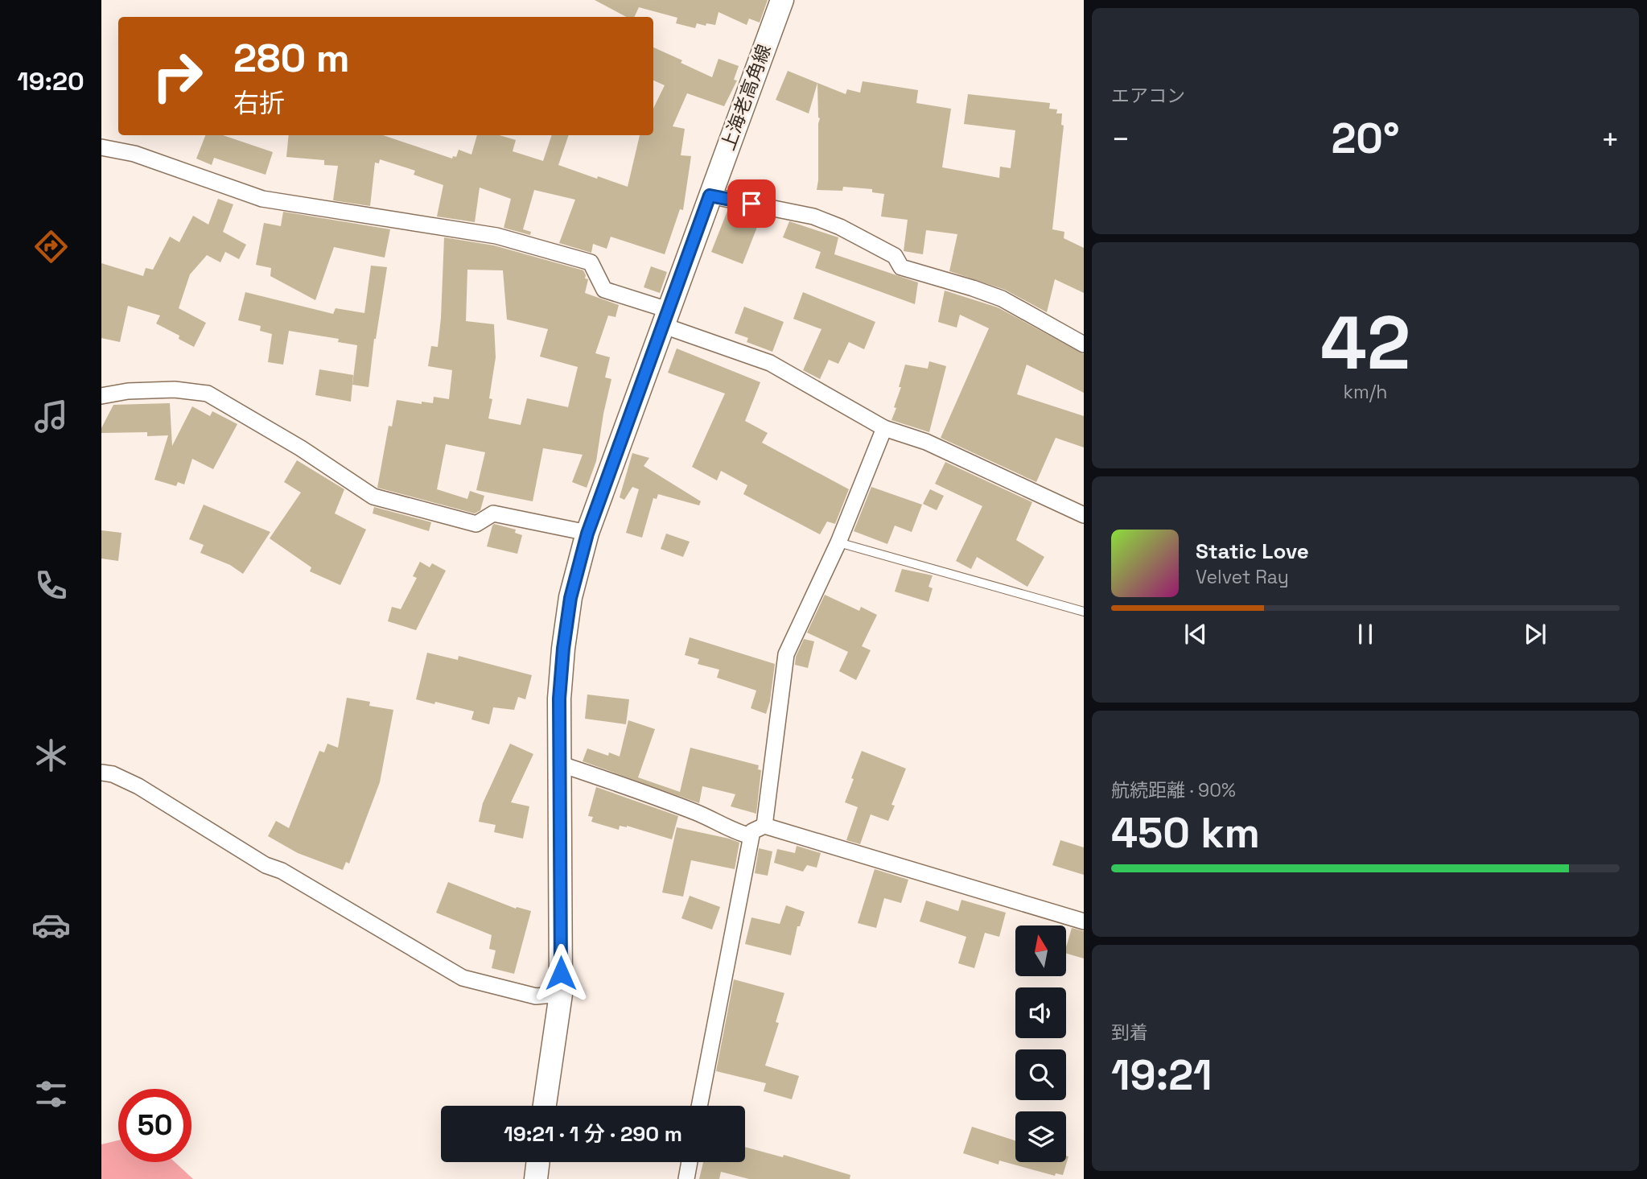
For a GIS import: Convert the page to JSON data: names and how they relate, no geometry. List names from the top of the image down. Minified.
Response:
{"streets":{"main road":["上海老高角線"]},"north":"top","page":{"tabs":"19:20","tile":["エアコン",["42","km/h"],["航続距離 · 90%","450 km"],["到着","19:21"]],"turn":["280 m","右折"],"heat":["−","20°","+"],"song":["Static Love","Velvet Ray"],"limit":"50","trip":"19:21 · 1 分 · 290 m"}}
